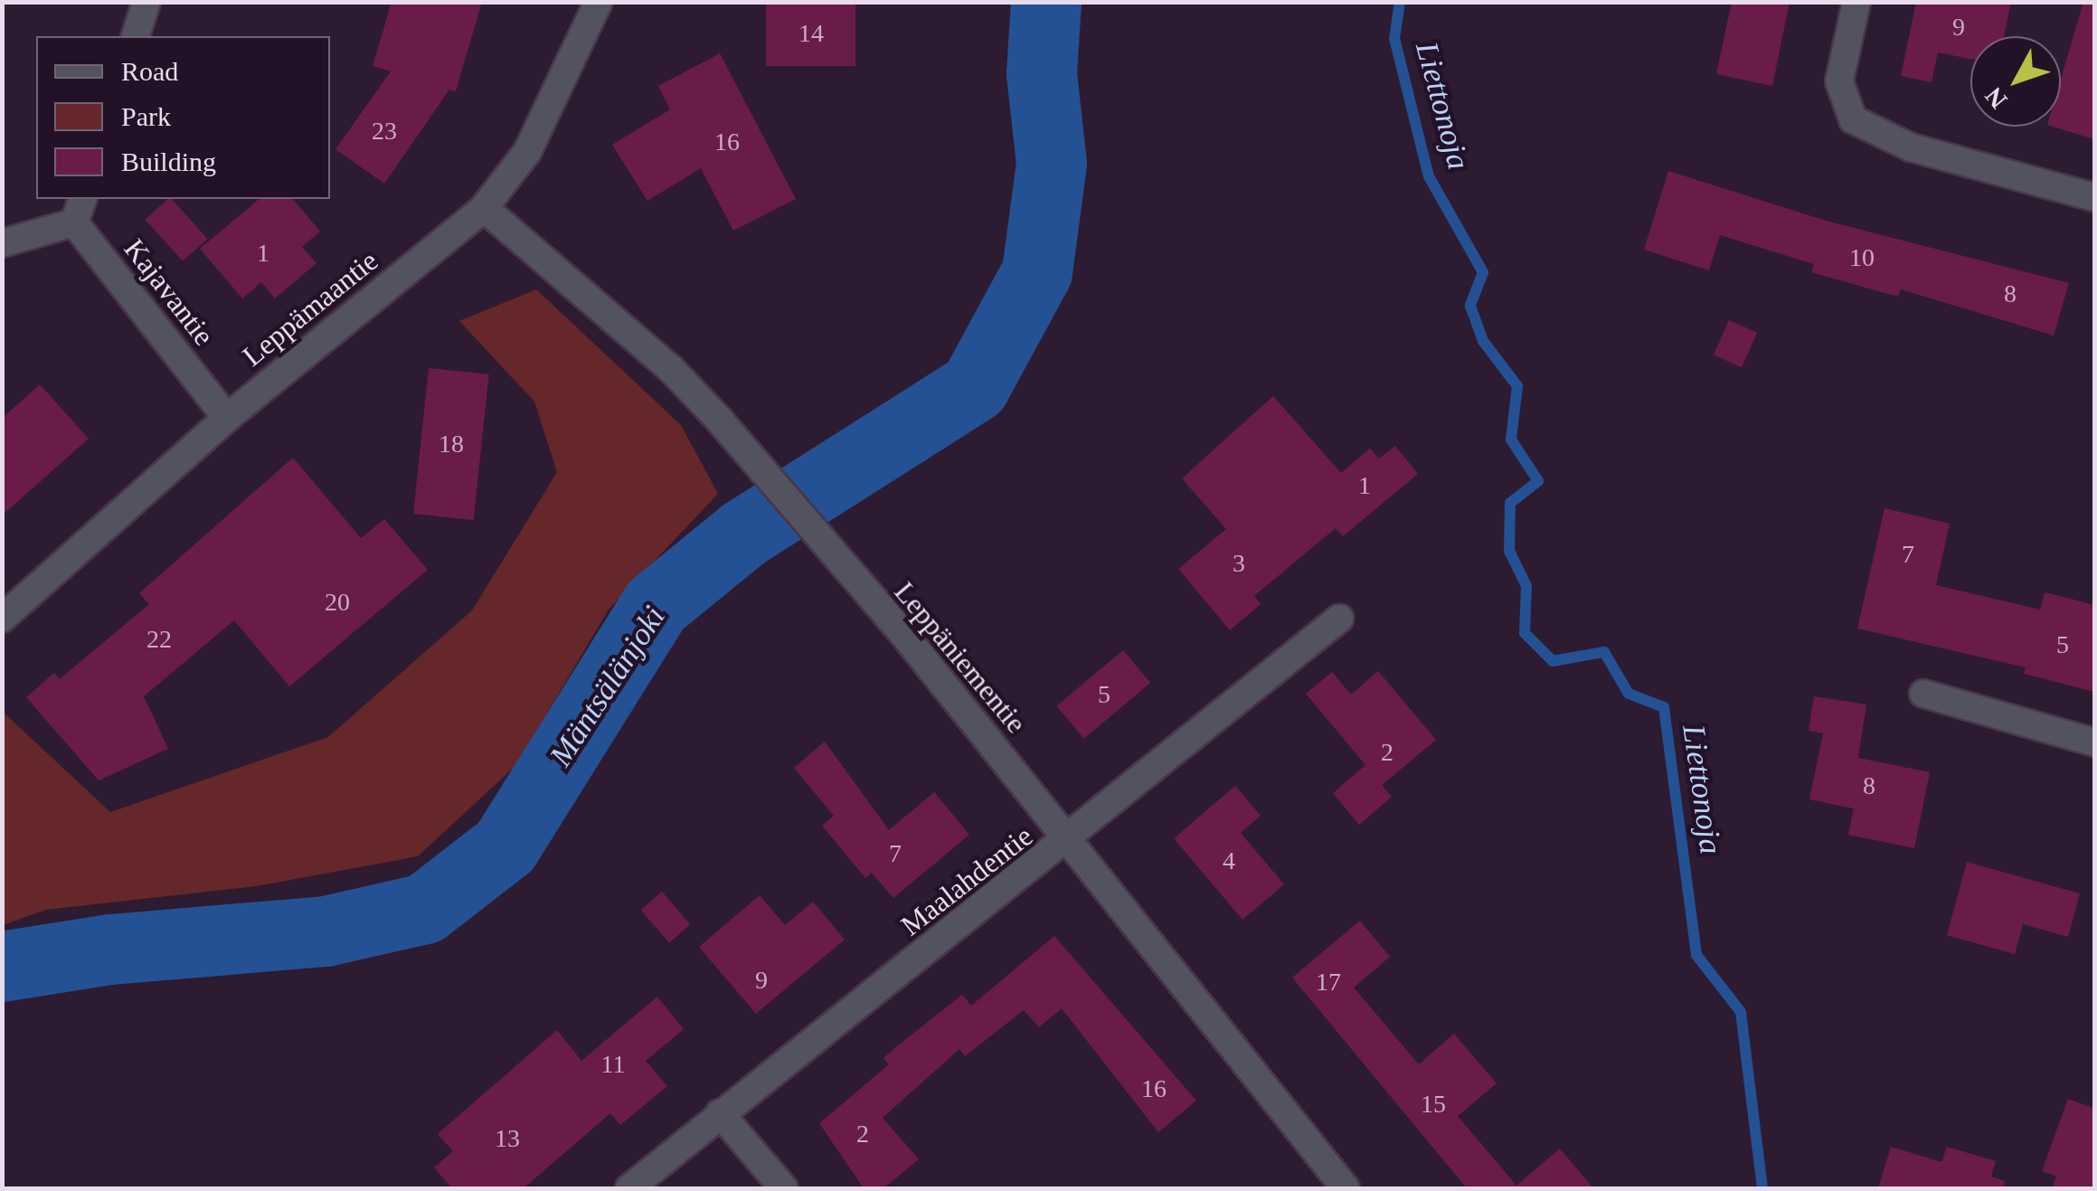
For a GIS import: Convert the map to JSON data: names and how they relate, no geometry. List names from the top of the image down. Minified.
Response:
{"streets":{"street":["Kajavantie","Leppämaantie","Leppäniementie","Maalahdentie"]},"crossings":[["Kajavantie","Leppämaantie"],["Leppämaantie","Leppäniementie"],["Leppäniementie","Maalahdentie"]],"water":["Liettonoja","Mäntsälänjoki"],"house_numbers":["9","14","23","16","1","10","8","18","1","7","3","20","22","5","5","2","8","7","4","9","17","11","16","15","2","13"],"legend":["Road","Park","Building"],"north":"bottom left"}
